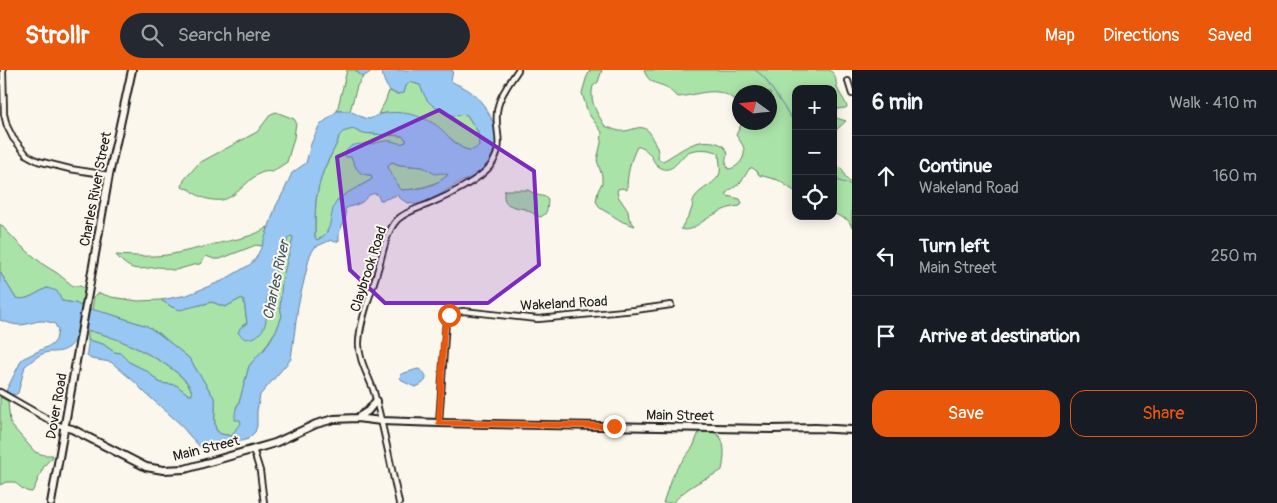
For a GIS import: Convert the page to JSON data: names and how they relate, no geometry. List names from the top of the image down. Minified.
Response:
{"streets":{"street":["Charles River Street","Claybrook Road","Wakeland Road","Dover Road","Main Street"]},"crossings":[["Charles River Street","Dover Road"],["Claybrook Road","Main Street"],["Wakeland Road","Main Street"],["Dover Road","Main Street"]],"water":["Charles River"],"north":"left","page":{"header":"Strollr","search":"Search here","nav":["Map","Directions","Saved"],"heading":["6 min","Walk · 410 m"],"map_buttons":["+","−"],"list":[["Continue","Wakeland Road","160 m"],["Turn left","Main Street","250 m"],"Arrive at destination"],"buttons":["Save","Share"]}}
